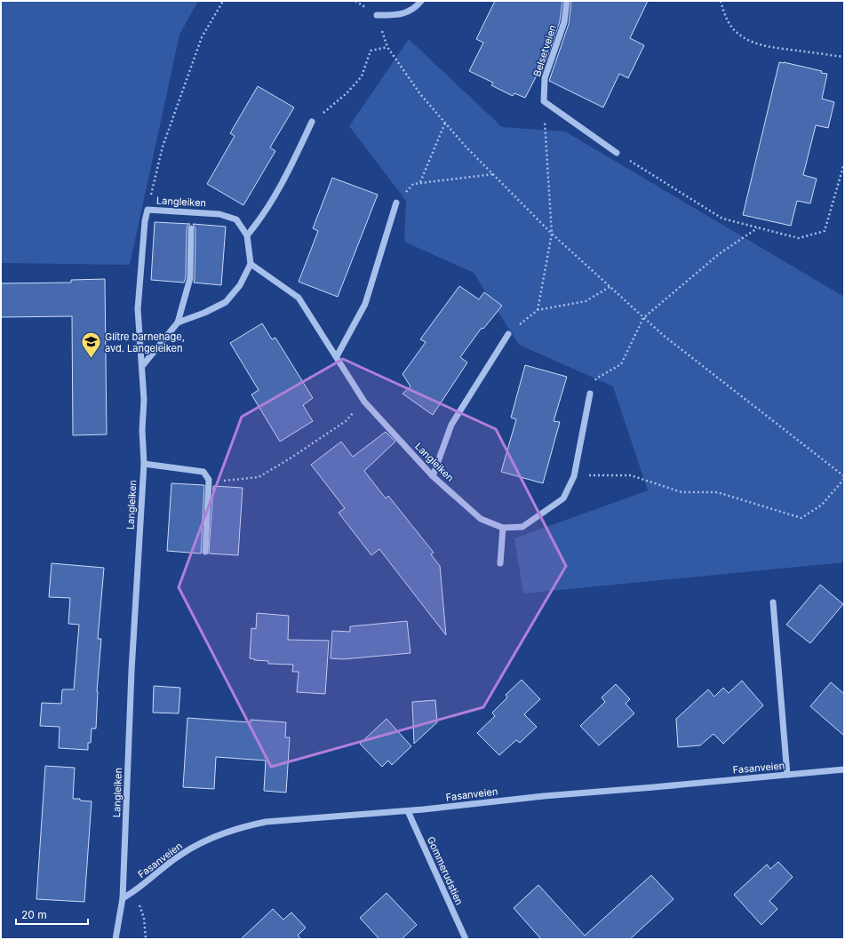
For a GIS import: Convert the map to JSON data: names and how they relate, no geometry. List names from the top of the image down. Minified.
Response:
{"streets":{"street":["Belsetveien","Langleiken","Fasanveien","Gommerudstien"]},"crossings":[["Langleiken","Fasanveien"],["Fasanveien","Gommerudstien"]],"places":{"school or university":["Glitre barnehage, avd. Langeleiken"]},"scale_bar":"20 m"}
